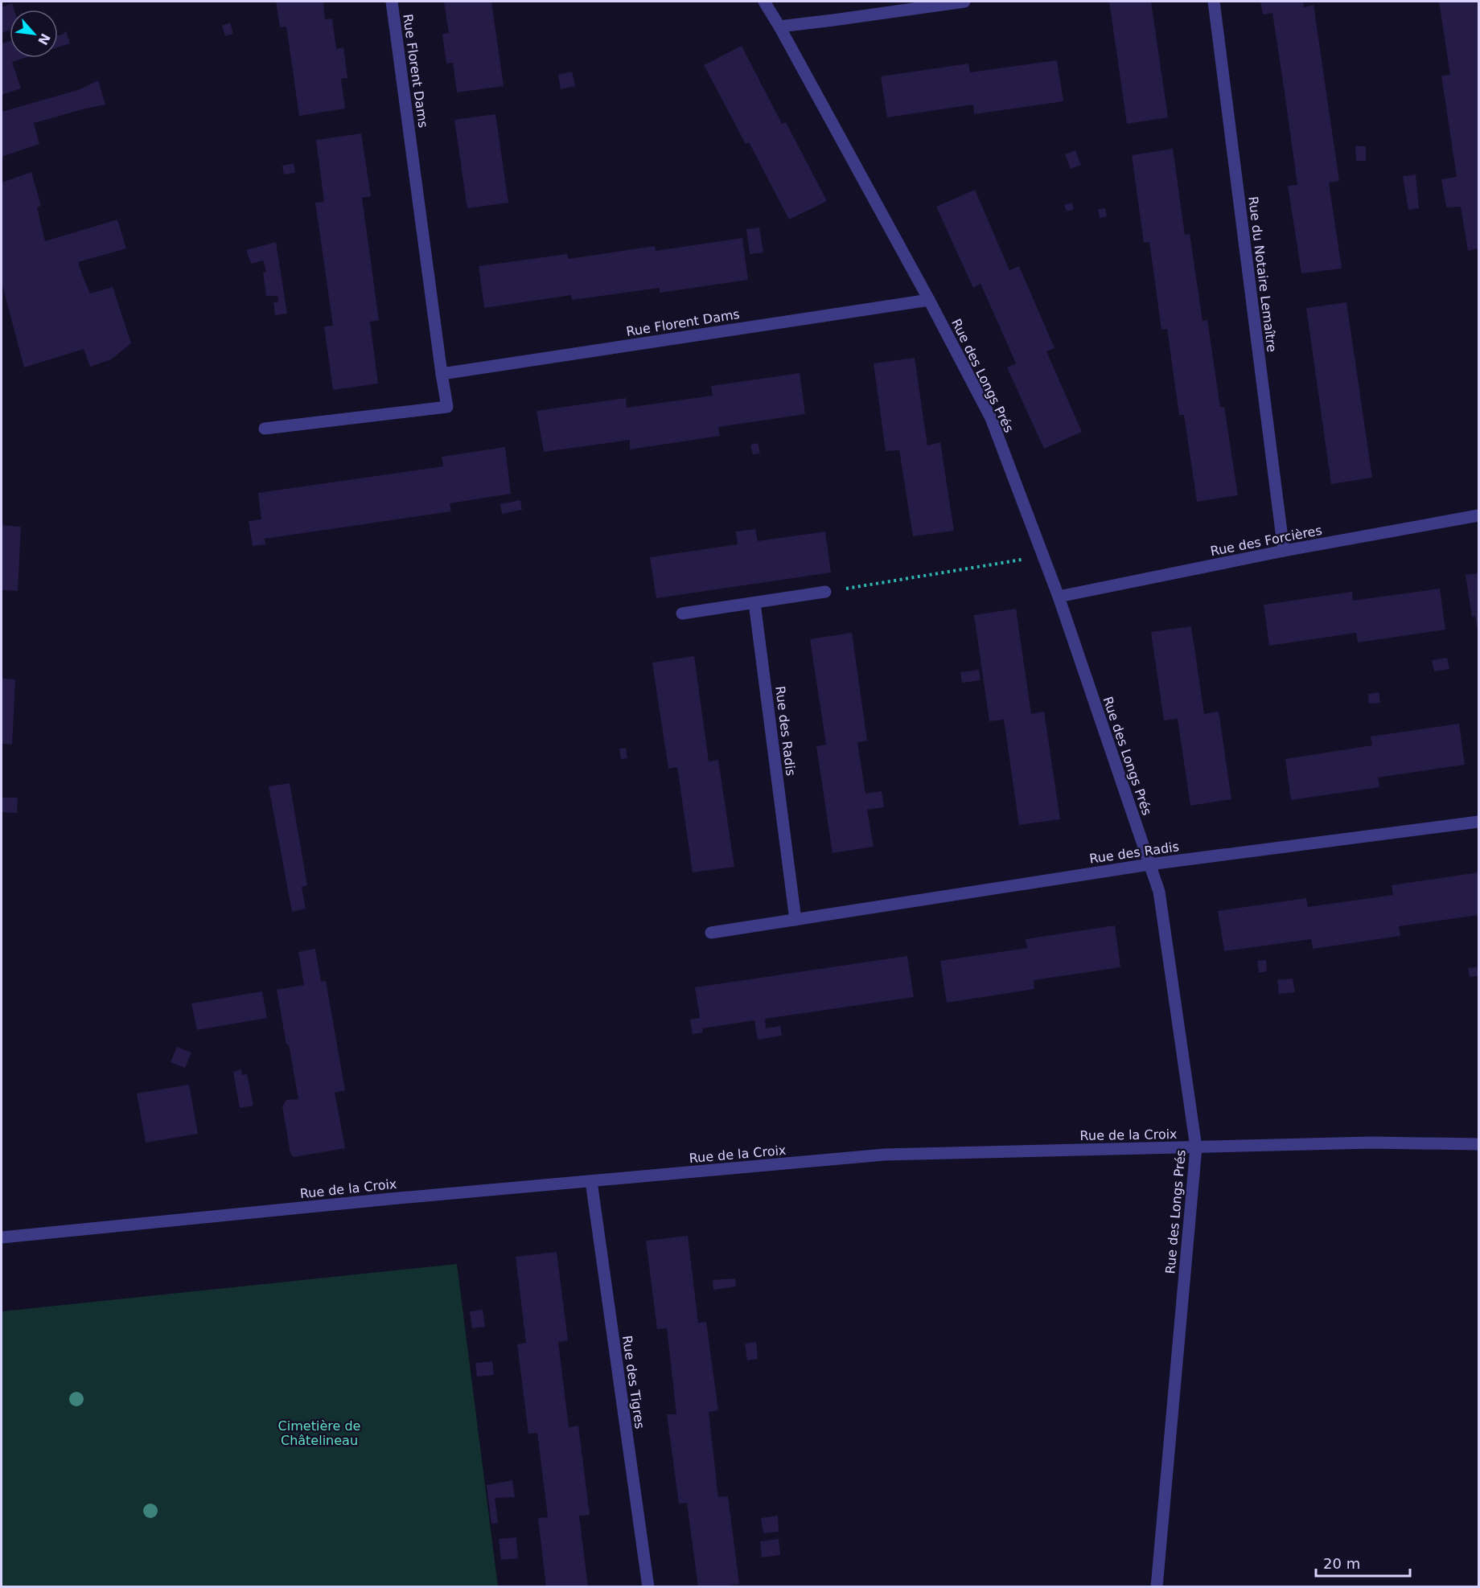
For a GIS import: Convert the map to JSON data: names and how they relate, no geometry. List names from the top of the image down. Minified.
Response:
{"streets":{"street":["Rue Florent Dams","Rue du Notaire Lemaître","Rue des Longs Prés","Rue des Forcières","Rue des Radis","Rue de la Croix","Rue des Tigres"]},"crossings":[["Rue Florent Dams","Rue des Longs Prés"],["Rue du Notaire Lemaître","Rue des Forcières"],["Rue des Longs Prés","Rue des Forcières"],["Rue des Longs Prés","Rue des Radis"],["Rue des Longs Prés","Rue de la Croix"],["Rue de la Croix","Rue des Tigres"]],"parks":["Cimetière de Châtelineau"],"scale_bar":"20 m","north":"bottom right"}
